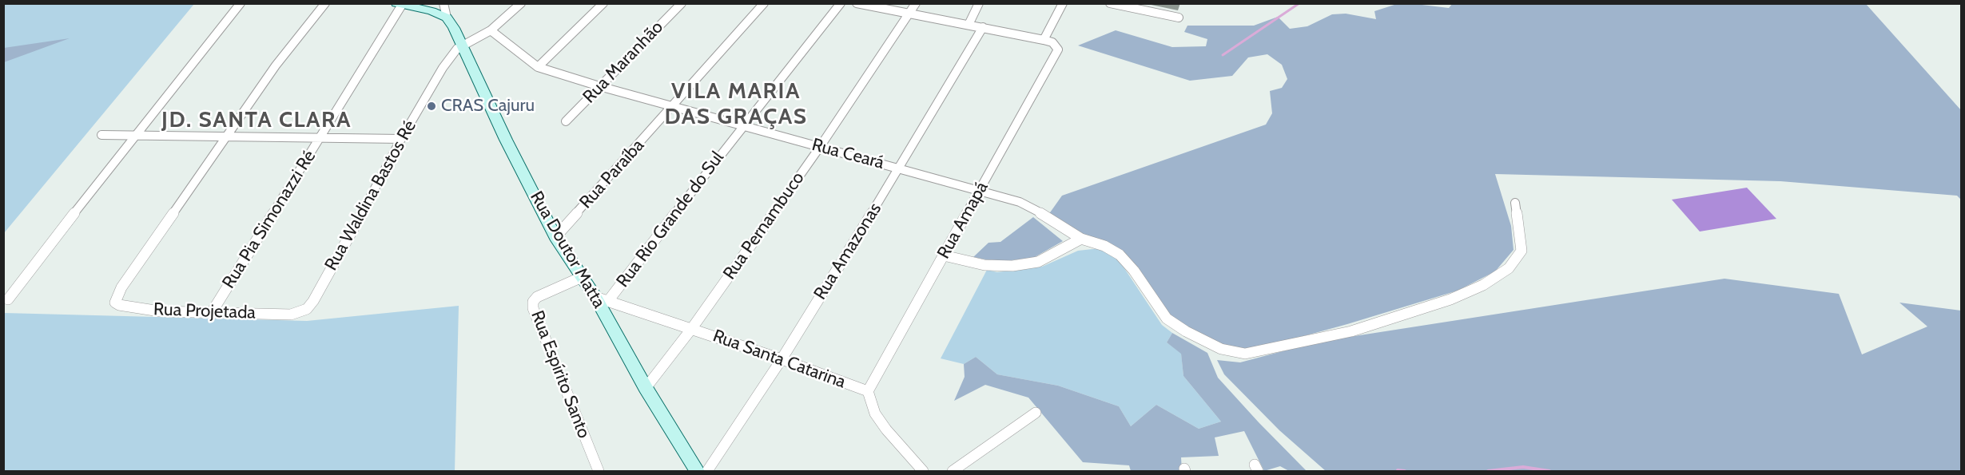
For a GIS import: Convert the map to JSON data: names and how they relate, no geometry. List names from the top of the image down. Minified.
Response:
{"streets":{"street":["Rua Maranhão","Rua Ceará","Rua Paraíba","Rua Waldina Bastos Ré","Rua Pia Simonazzi Ré","Rua Rio Grande do Sul","Rua Amapá","Rua Pernambuco","Rua Doutor Matta","Rua Amazonas","Rua Projetada","Rua Santa Catarina","Rua Espírito Santo"]},"crossings":[["Rua Maranhão","Rua Ceará"],["Rua Ceará","Rua Paraíba"],["Rua Ceará","Rua Rio Grande do Sul"],["Rua Ceará","Rua Amapá"],["Rua Ceará","Rua Pernambuco"],["Rua Ceará","Rua Amazonas"],["Rua Paraíba","Rua Doutor Matta"],["Rua Waldina Bastos Ré","Rua Doutor Matta"],["Rua Waldina Bastos Ré","Rua Projetada"],["Rua Pia Simonazzi Ré","Rua Projetada"],["Rua Rio Grande do Sul","Rua Doutor Matta"],["Rua Rio Grande do Sul","Rua Santa Catarina"],["Rua Amapá","Rua Santa Catarina"],["Rua Pernambuco","Rua Doutor Matta"],["Rua Pernambuco","Rua Santa Catarina"],["Rua Doutor Matta","Rua Santa Catarina"],["Rua Doutor Matta","Rua Espírito Santo"],["Rua Amazonas","Rua Santa Catarina"]],"districts":["VILA MARIA DAS GRAÇAS","JD. SANTA CLARA"],"places":["CRAS Cajuru"]}
